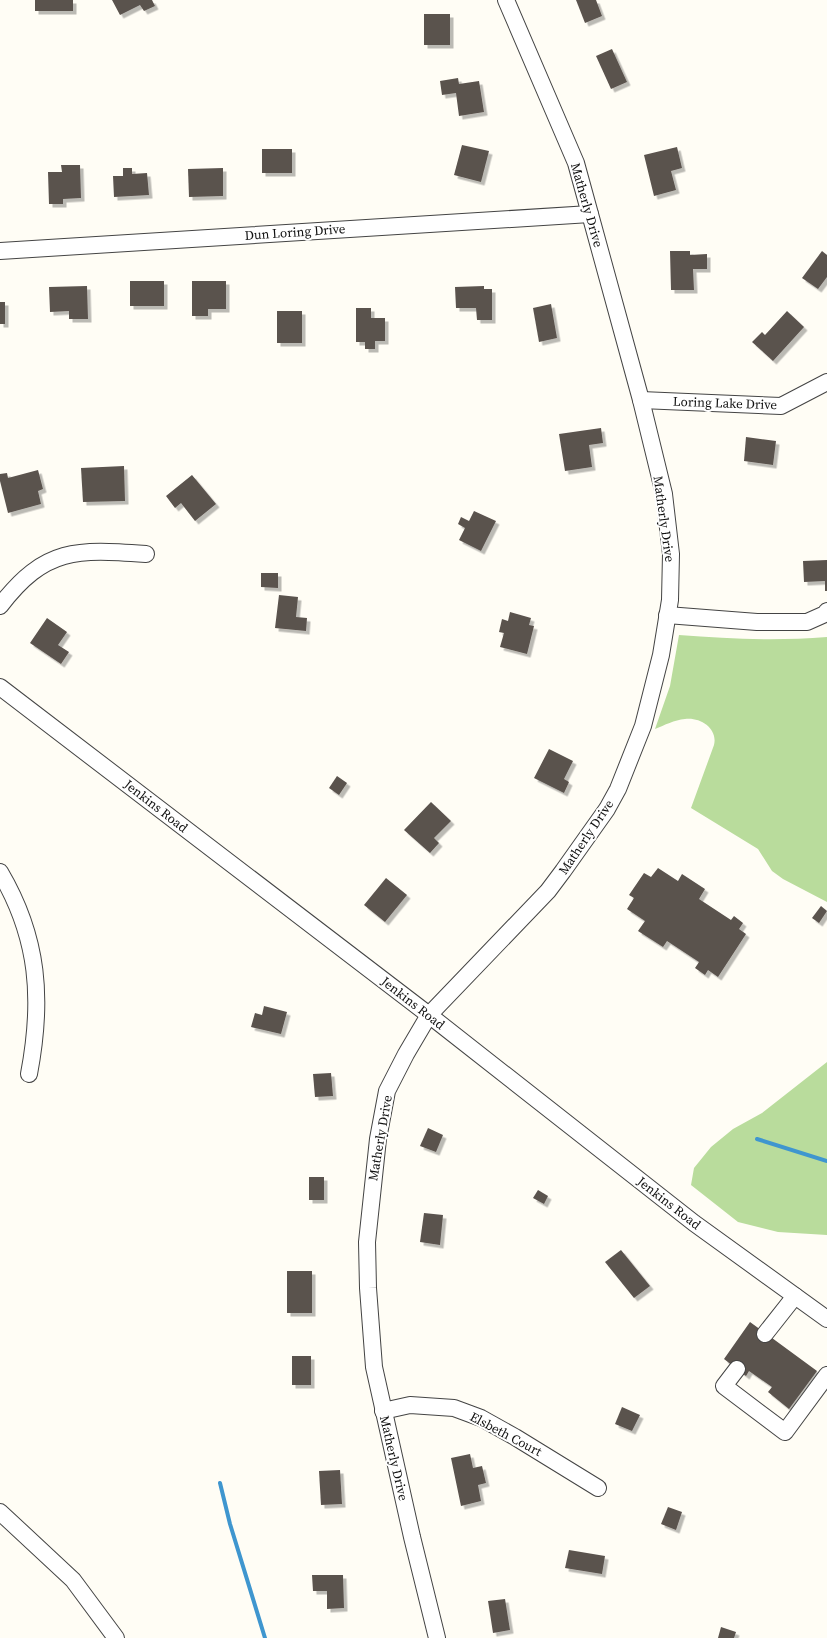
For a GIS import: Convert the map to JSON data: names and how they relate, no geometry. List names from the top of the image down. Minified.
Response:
{"streets":{"street":["Matherly Drive","Dun Loring Drive","Loring Lake Drive","Jenkins Road","Elsbeth Court"]},"crossings":[["Matherly Drive","Dun Loring Drive"],["Matherly Drive","Loring Lake Drive"],["Matherly Drive","Jenkins Road"],["Matherly Drive","Elsbeth Court"]]}
